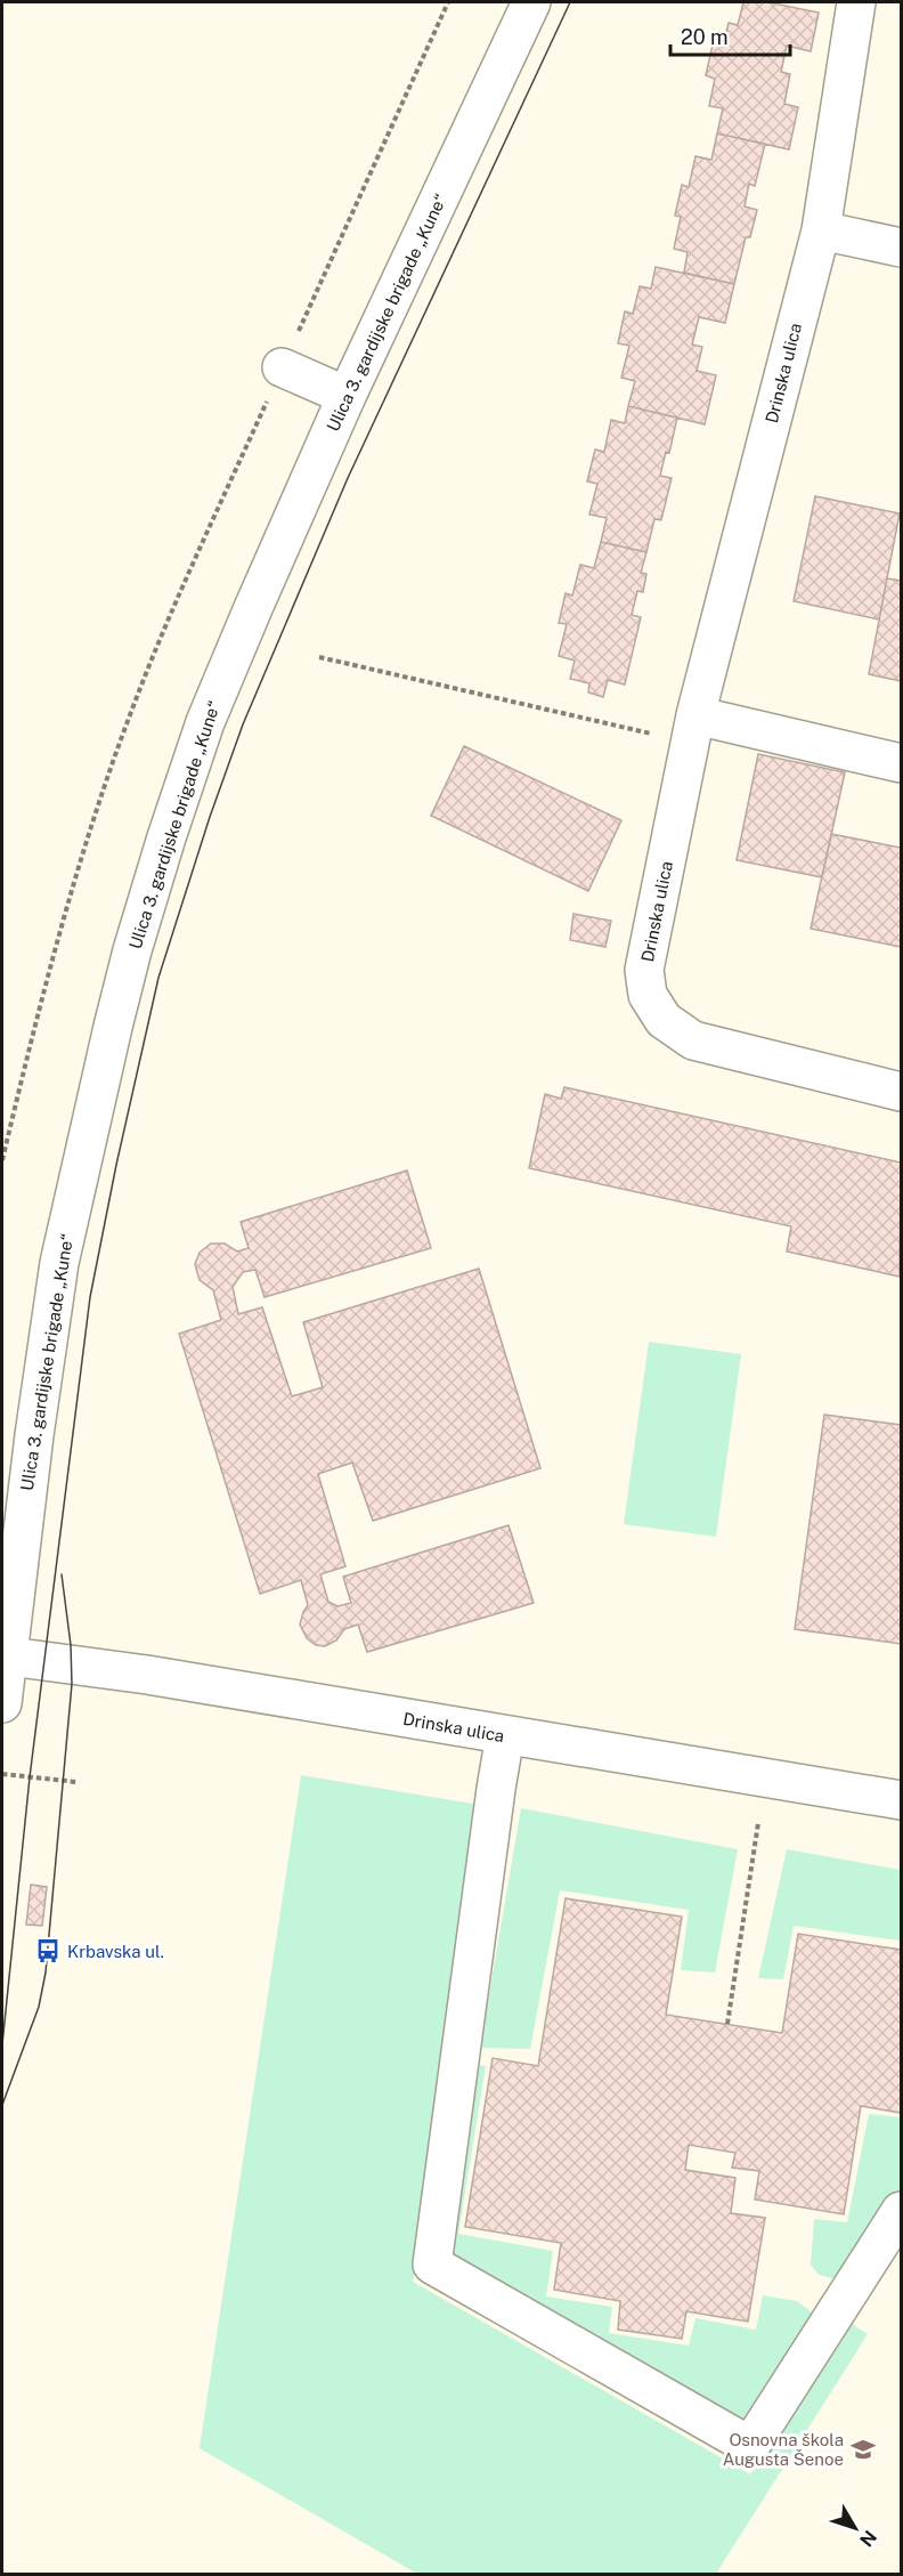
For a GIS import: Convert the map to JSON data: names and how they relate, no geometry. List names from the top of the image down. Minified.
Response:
{"streets":{"street":["Ulica 3. gardijske brigade „Kune“","Drinska ulica"]},"crossings":[["Ulica 3. gardijske brigade „Kune“","Drinska ulica"]],"places":{"bus stop":["Krbavska ul."],"school or university":["Osnovna škola Augusta Šenoe"]},"scale_bar":"20 m","north":"bottom right"}
